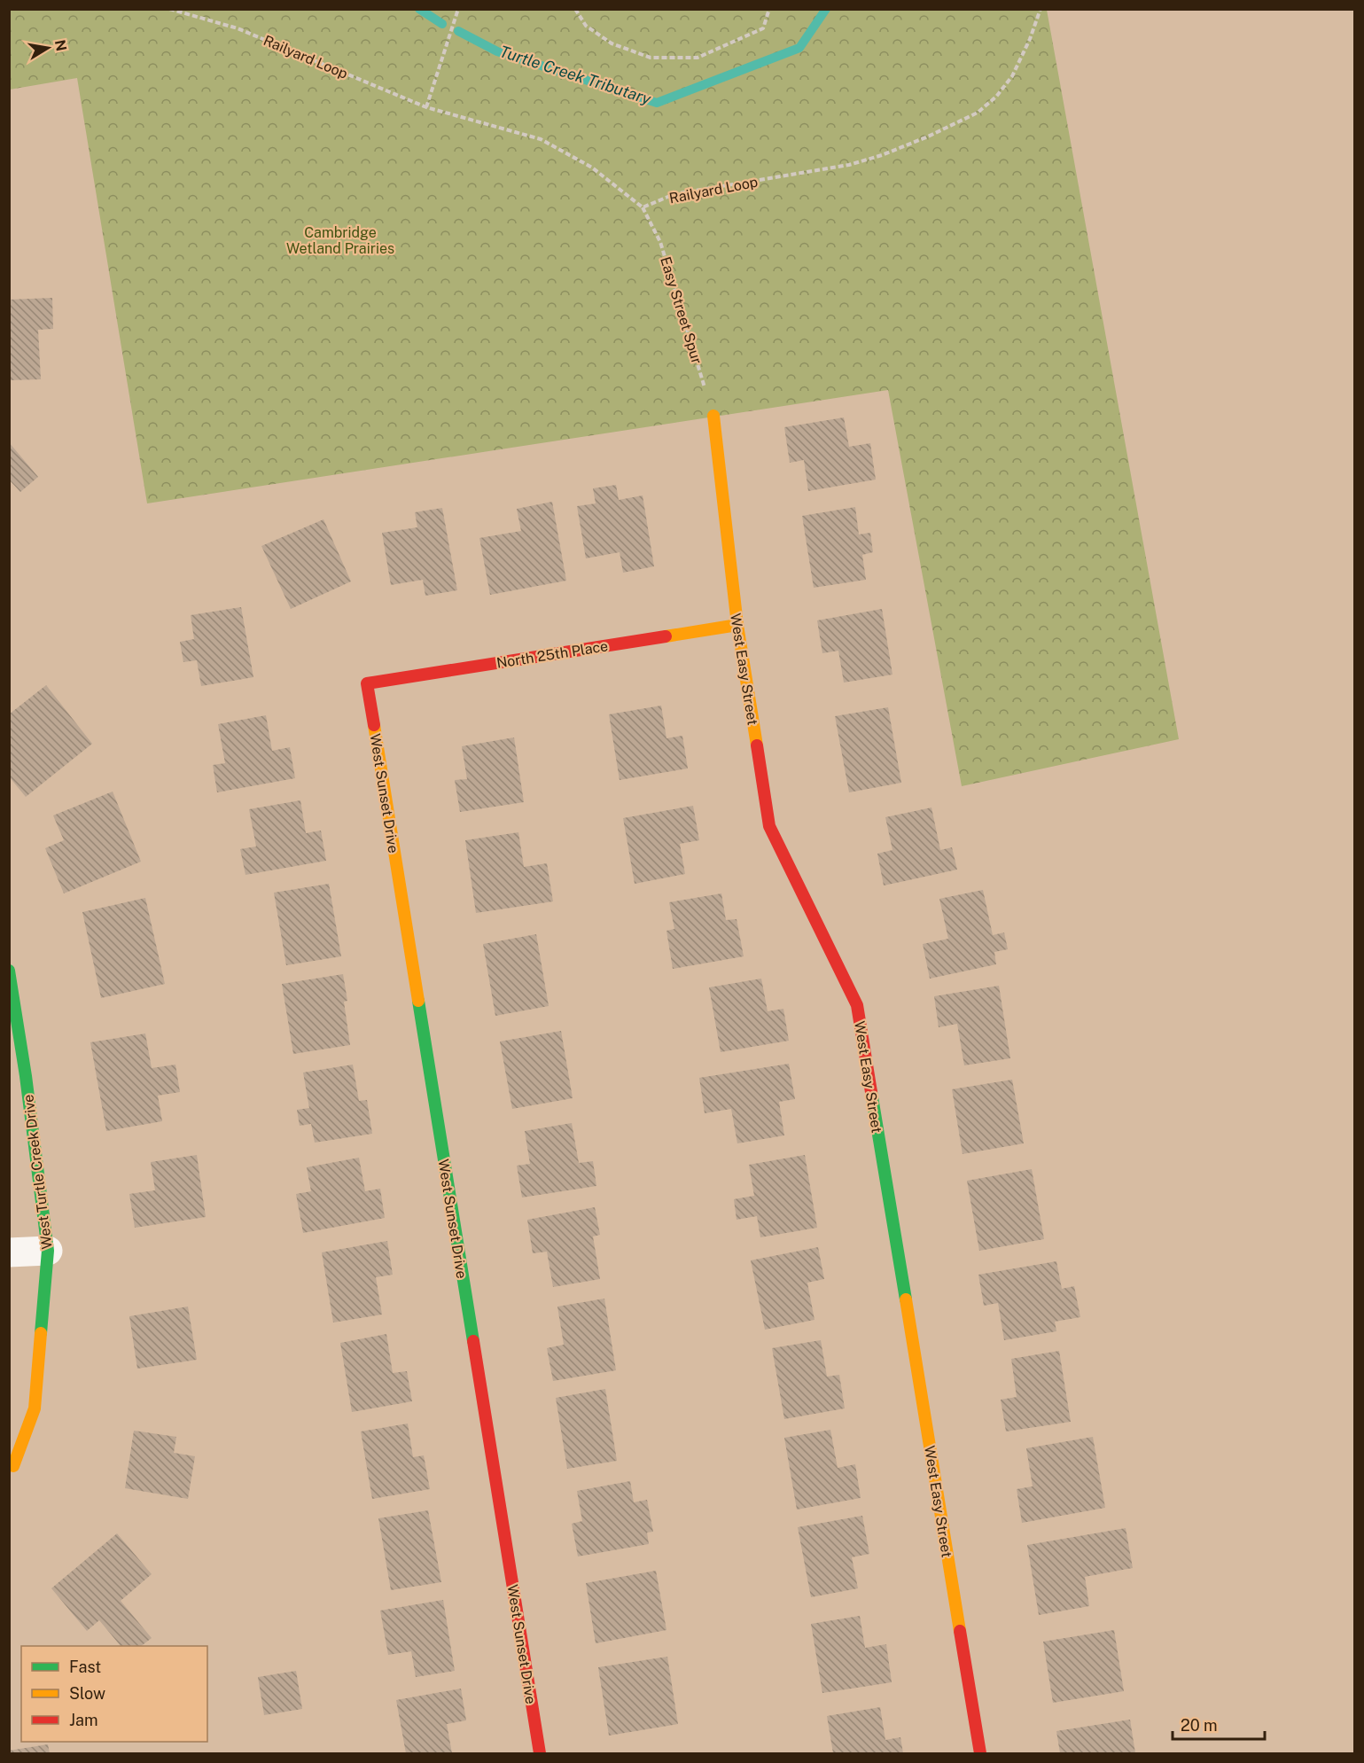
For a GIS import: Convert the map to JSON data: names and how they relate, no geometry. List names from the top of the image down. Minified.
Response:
{"streets":{"street":["North 25th Place","West Easy Street","West Sunset Drive","West Turtle Creek Drive"],"path":["Railyard Loop","Easy Street Spur"]},"crossings":[["Railyard Loop","Easy Street Spur"],["Easy Street Spur","West Easy Street"],["North 25th Place","West Easy Street"],["North 25th Place","West Sunset Drive"]],"water":["Turtle Creek Tributary"],"parks":["Cambridge Wetland Prairies"],"legend":["Fast","Slow","Jam"],"scale_bar":"20 m","north":"right"}
